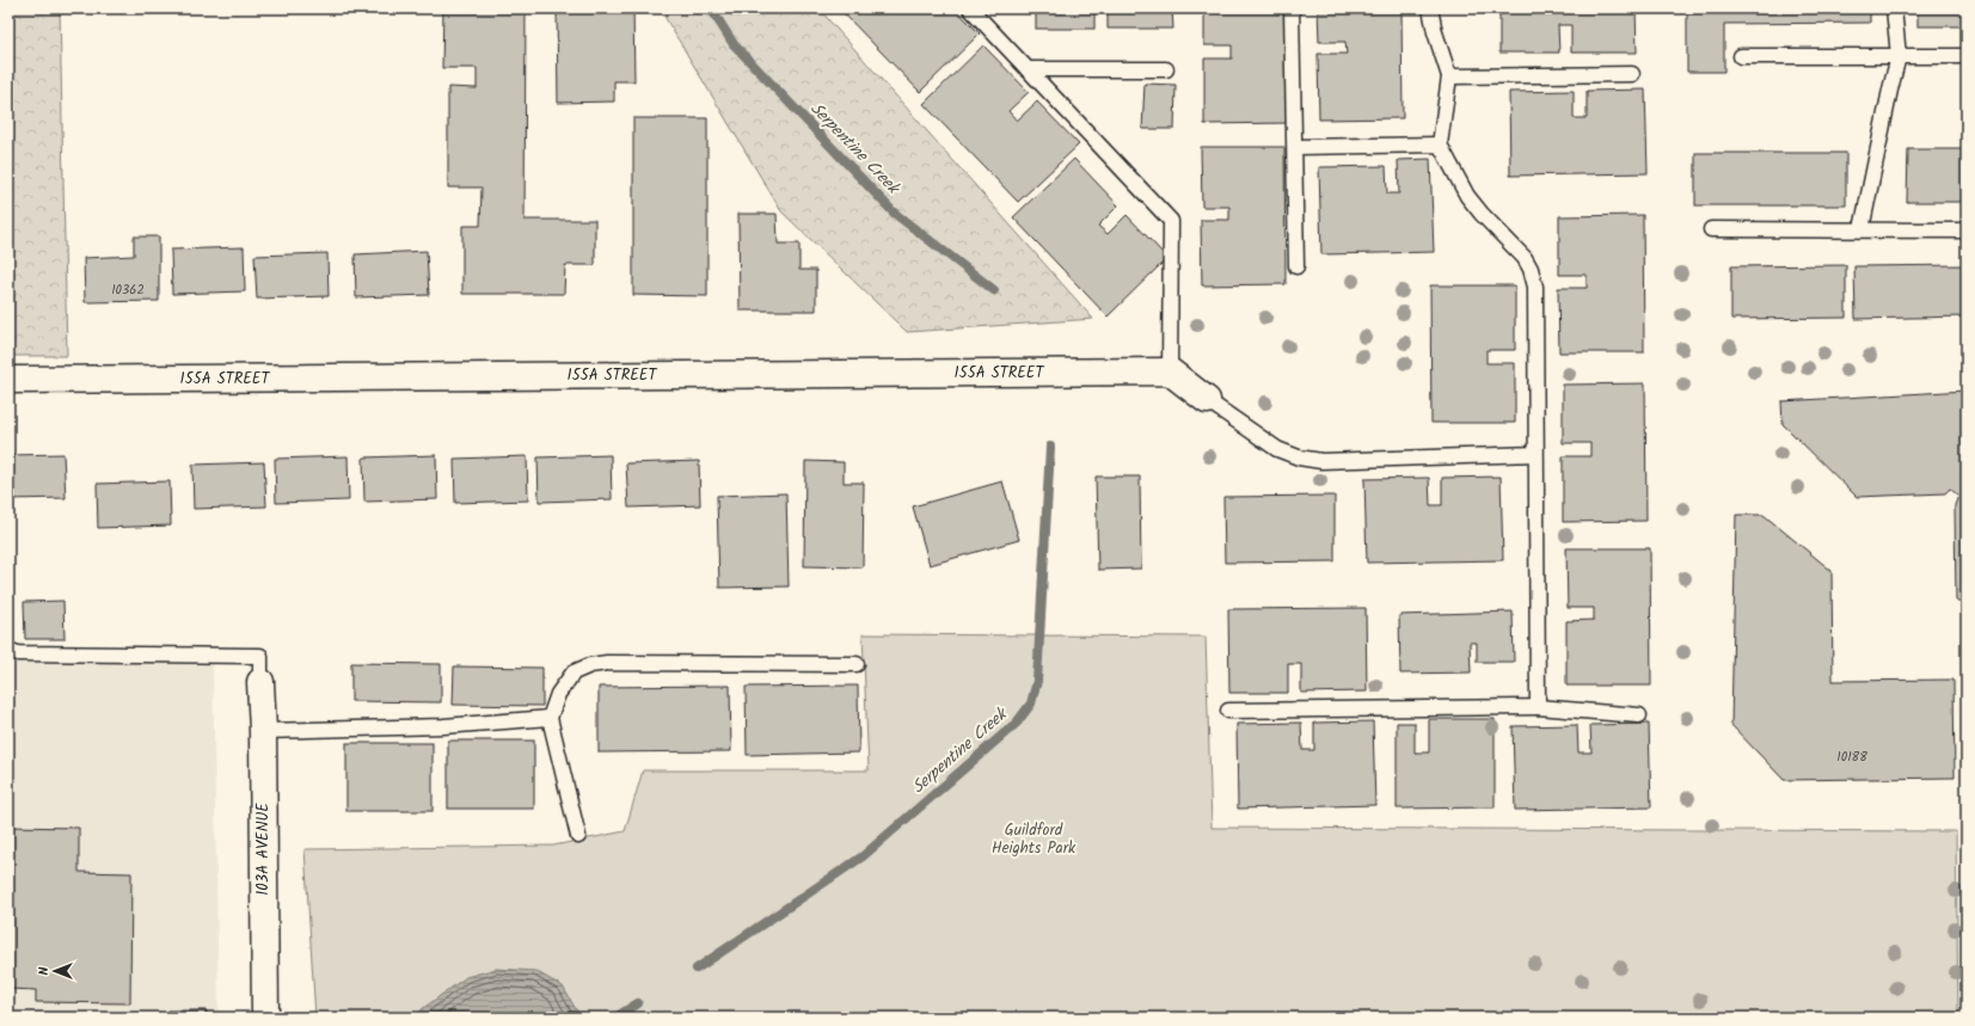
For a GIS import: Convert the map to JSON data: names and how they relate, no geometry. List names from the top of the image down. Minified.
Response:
{"streets":{"street":["155A STREET","103A AVENUE"]},"water":["Serpentine Creek"],"parks":["Guildford Heights Park"],"house_numbers":["10362","10188"],"north":"left"}
